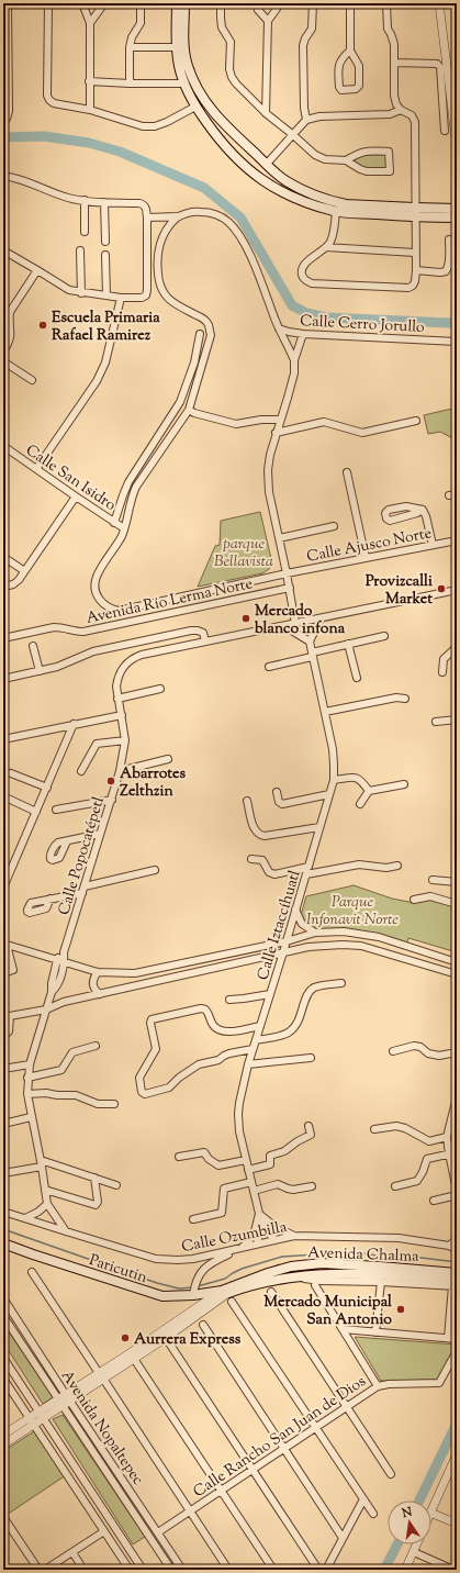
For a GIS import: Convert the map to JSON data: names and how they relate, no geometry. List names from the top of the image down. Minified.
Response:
{"streets":{"main road":["Avenida Chalma","Paricutin"],"street":["Calle Cerro Jorullo","Calle San Isidro","Calle Ajusco Norte","Avenida Río Lerma Norte","Calle Popocatépetl","Calle Iztaccíhuatl","Calle Ozumbilla","Avenida Nopaltepec","Calle Rancho San Juan de Dios"]},"crossings":[["Calle Cerro Jorullo","Calle Ajusco Norte"],["Calle San Isidro","Calle Ajusco Norte"],["Calle Popocatépetl","Calle Ozumbilla"],["Calle Iztaccíhuatl","Calle Ozumbilla"],["Avenida Chalma","Paricutin"],["Avenida Nopaltepec","Calle Rancho San Juan de Dios"]],"parks":["parque Bellavista","Parque Infonavit Norte"],"places":["Escuela Primaria Rafael Ramirez","Provizcalli Market","Mercado blanco infona","Abarrotes Zelthzin","Mercado Municipal San Antonio","Aurrera Express"],"north":"top"}
